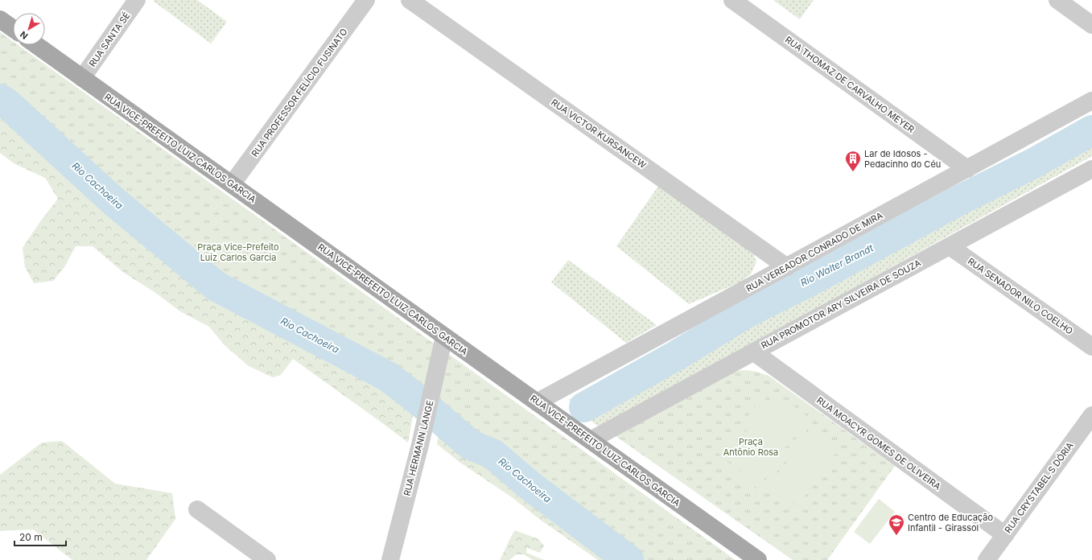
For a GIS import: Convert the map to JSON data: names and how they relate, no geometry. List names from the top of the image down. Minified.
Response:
{"streets":{"main road":["RUA VICE-PREFEITO LUIZ CARLOS GARCIA"],"street":["RUA SANTA SÉ","RUA THOMAZ DE CARVALHO MEYER","RUA PROFESSOR FELÍCIO FUSINATO","RUA VICTOR KURSANCEW","RUA VEREADOR CONRADO DE MIRA","RUA SENADOR NILO COELHO","RUA PROMOTOR ARY SILVEIRA DE SOUZA","RUA MOACYR GOMES DE OLIVEIRA","RUA HERMANN LANGE","RUA CRYSTABEL S DÓRIA"]},"crossings":[["RUA SANTA SÉ","RUA VICE-PREFEITO LUIZ CARLOS GARCIA"],["RUA THOMAZ DE CARVALHO MEYER","RUA VEREADOR CONRADO DE MIRA"],["RUA PROFESSOR FELÍCIO FUSINATO","RUA VICE-PREFEITO LUIZ CARLOS GARCIA"],["RUA VICTOR KURSANCEW","RUA VEREADOR CONRADO DE MIRA"],["RUA VICE-PREFEITO LUIZ CARLOS GARCIA","RUA VEREADOR CONRADO DE MIRA"],["RUA VICE-PREFEITO LUIZ CARLOS GARCIA","RUA PROMOTOR ARY SILVEIRA DE SOUZA"],["RUA VICE-PREFEITO LUIZ CARLOS GARCIA","RUA HERMANN LANGE"],["RUA SENADOR NILO COELHO","RUA PROMOTOR ARY SILVEIRA DE SOUZA"],["RUA PROMOTOR ARY SILVEIRA DE SOUZA","RUA MOACYR GOMES DE OLIVEIRA"],["RUA MOACYR GOMES DE OLIVEIRA","RUA CRYSTABEL S DÓRIA"]],"water":["Rio Cachoeira","Rio Walter Brandt"],"parks":["Praça Vice-Prefeito Luiz Carlos Garcia","Praça Antônio Rosa"],"places":{"building":["Lar de Idosos - Pedacinho do Céu"],"school or university":["Centro de Educação Infantil - Girassol"]},"scale_bar":"20 m","north":"bottom left"}
